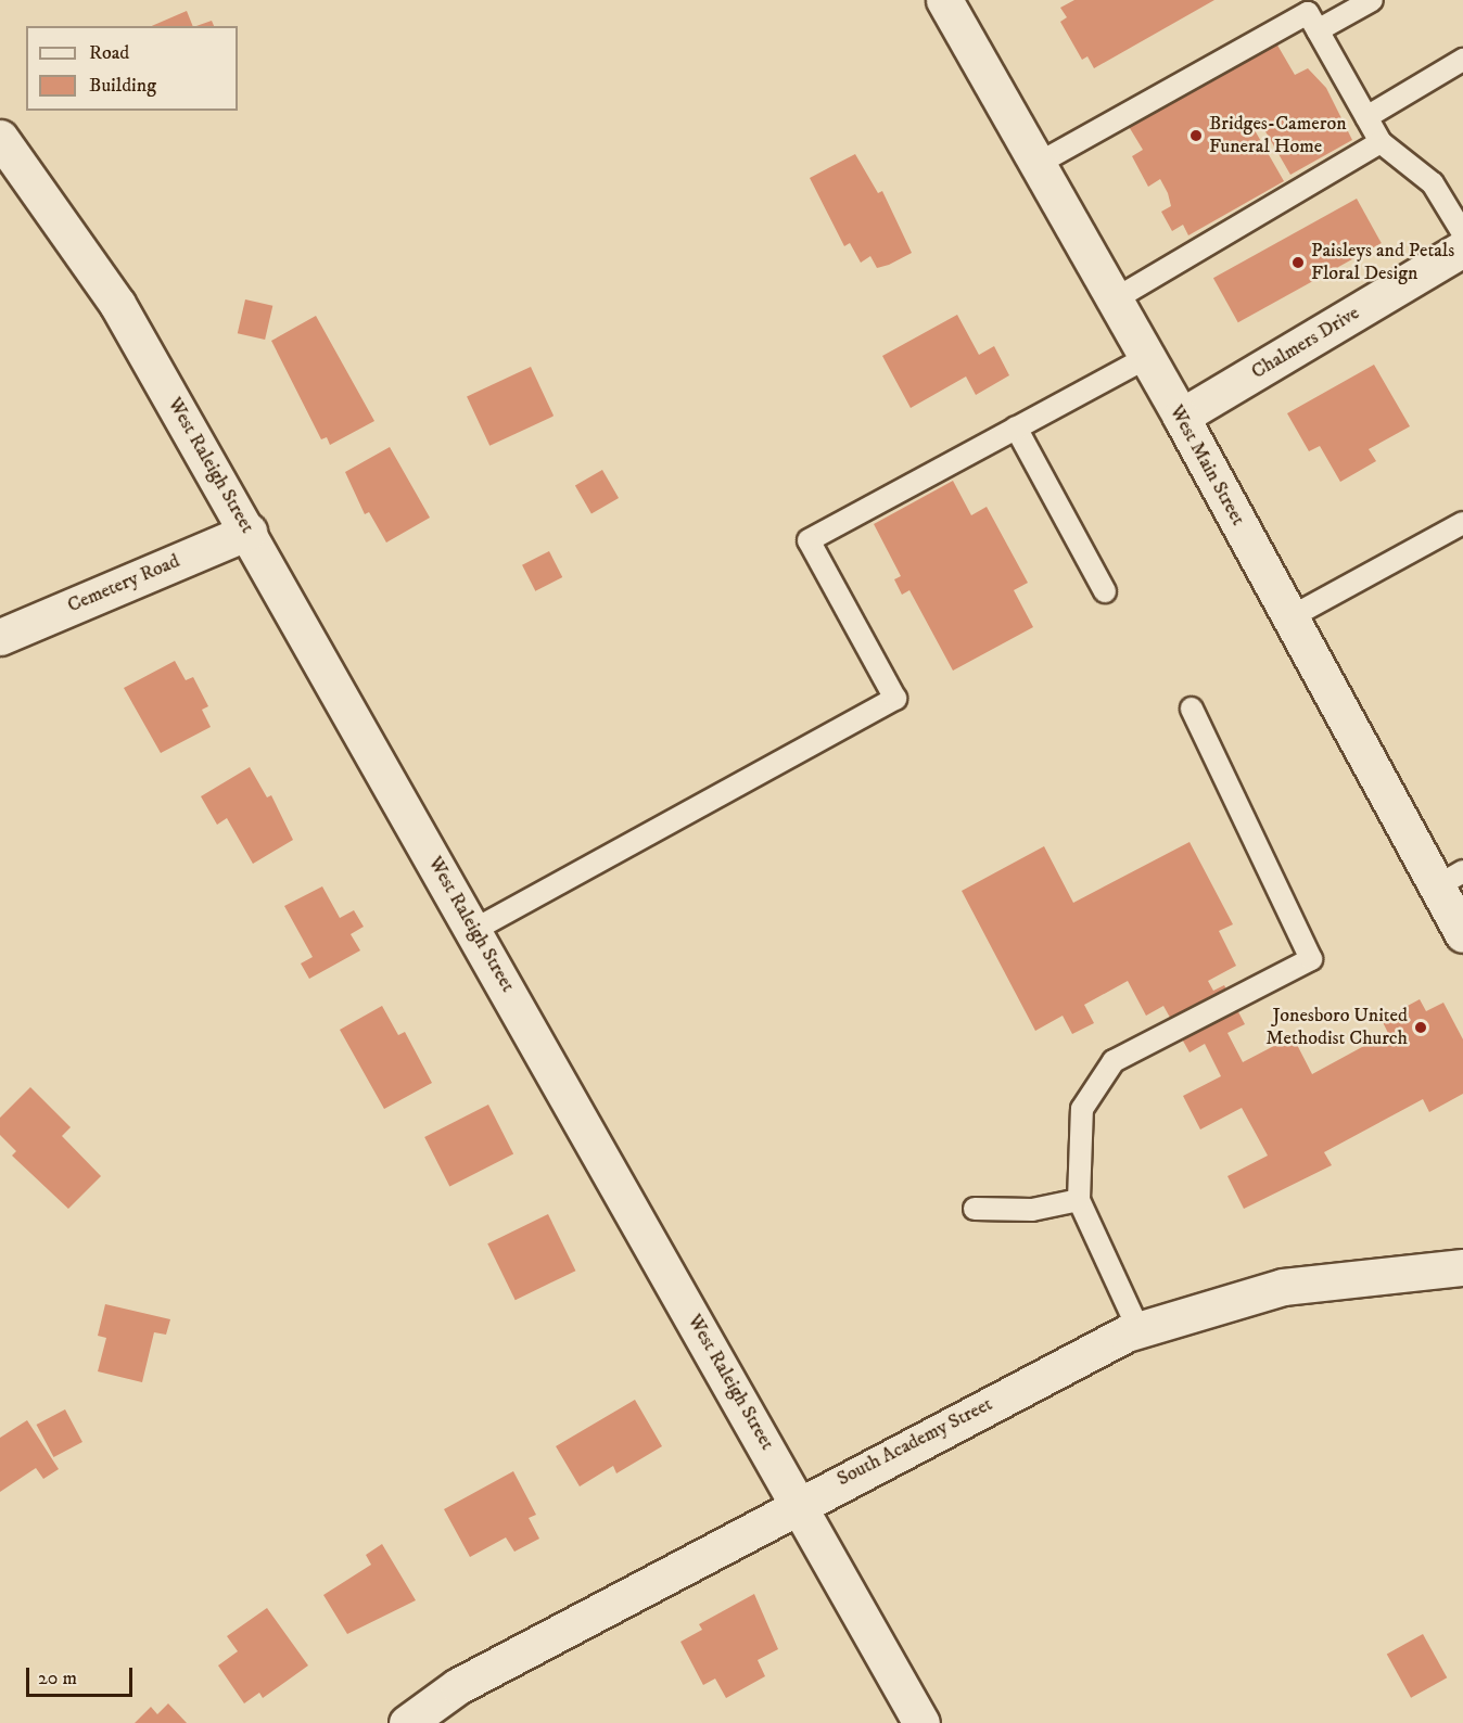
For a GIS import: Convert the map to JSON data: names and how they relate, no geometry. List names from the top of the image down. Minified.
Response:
{"streets":{"street":["Chalmers Drive","West Raleigh Street","West Main Street","Cemetery Road","South Academy Street"]},"crossings":[["Chalmers Drive","West Main Street"],["West Raleigh Street","Cemetery Road"],["West Raleigh Street","South Academy Street"]],"places":["Bridges-Cameron Funeral Home","Paisleys and Petals Floral Design","Jonesboro United Methodist Church"],"legend":["Road","Building"],"scale_bar":"20 m"}
